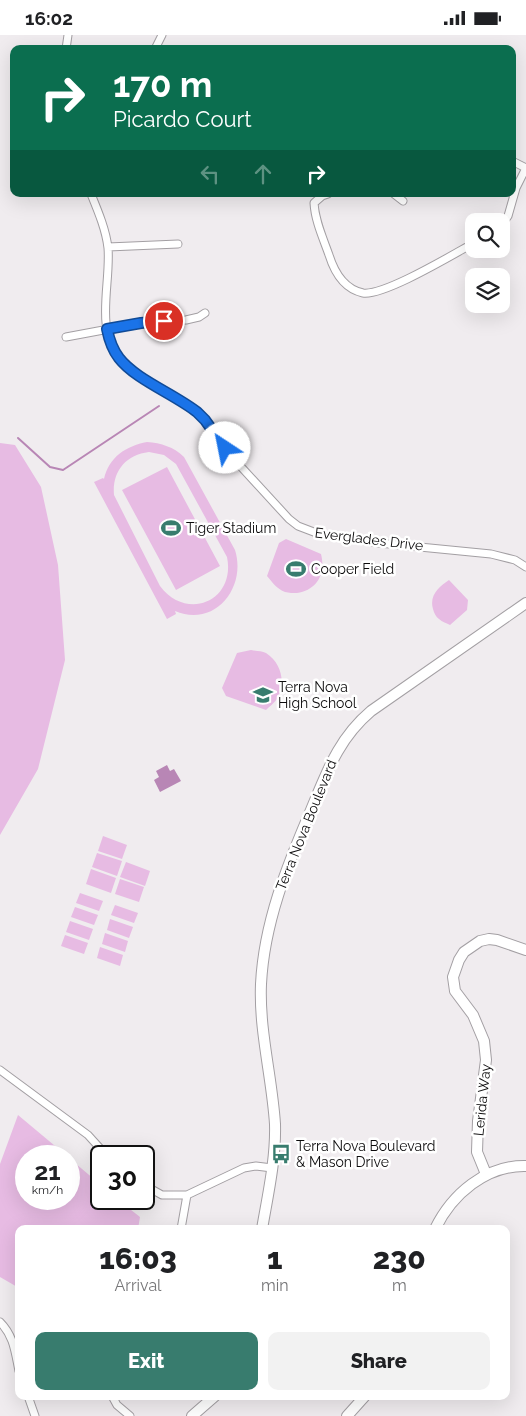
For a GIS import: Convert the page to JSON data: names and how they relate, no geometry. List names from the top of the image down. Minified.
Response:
{"streets":{"street":["Everglades Drive","Terra Nova Boulevard","Lerida Way"]},"places":{"sports":["Tiger Stadium","Cooper Field"],"school or university":["Terra Nova High School"],"bus stop":["Terra Nova Boulevard & Mason Drive"]},"page":{"status":"16:02","turn":["170 m","Picardo Court"],"speed":"21 km/h","limit":"30","eta":["16:03","Arrival","1","min","230","m"],"buttons":["Exit","Share"]}}
